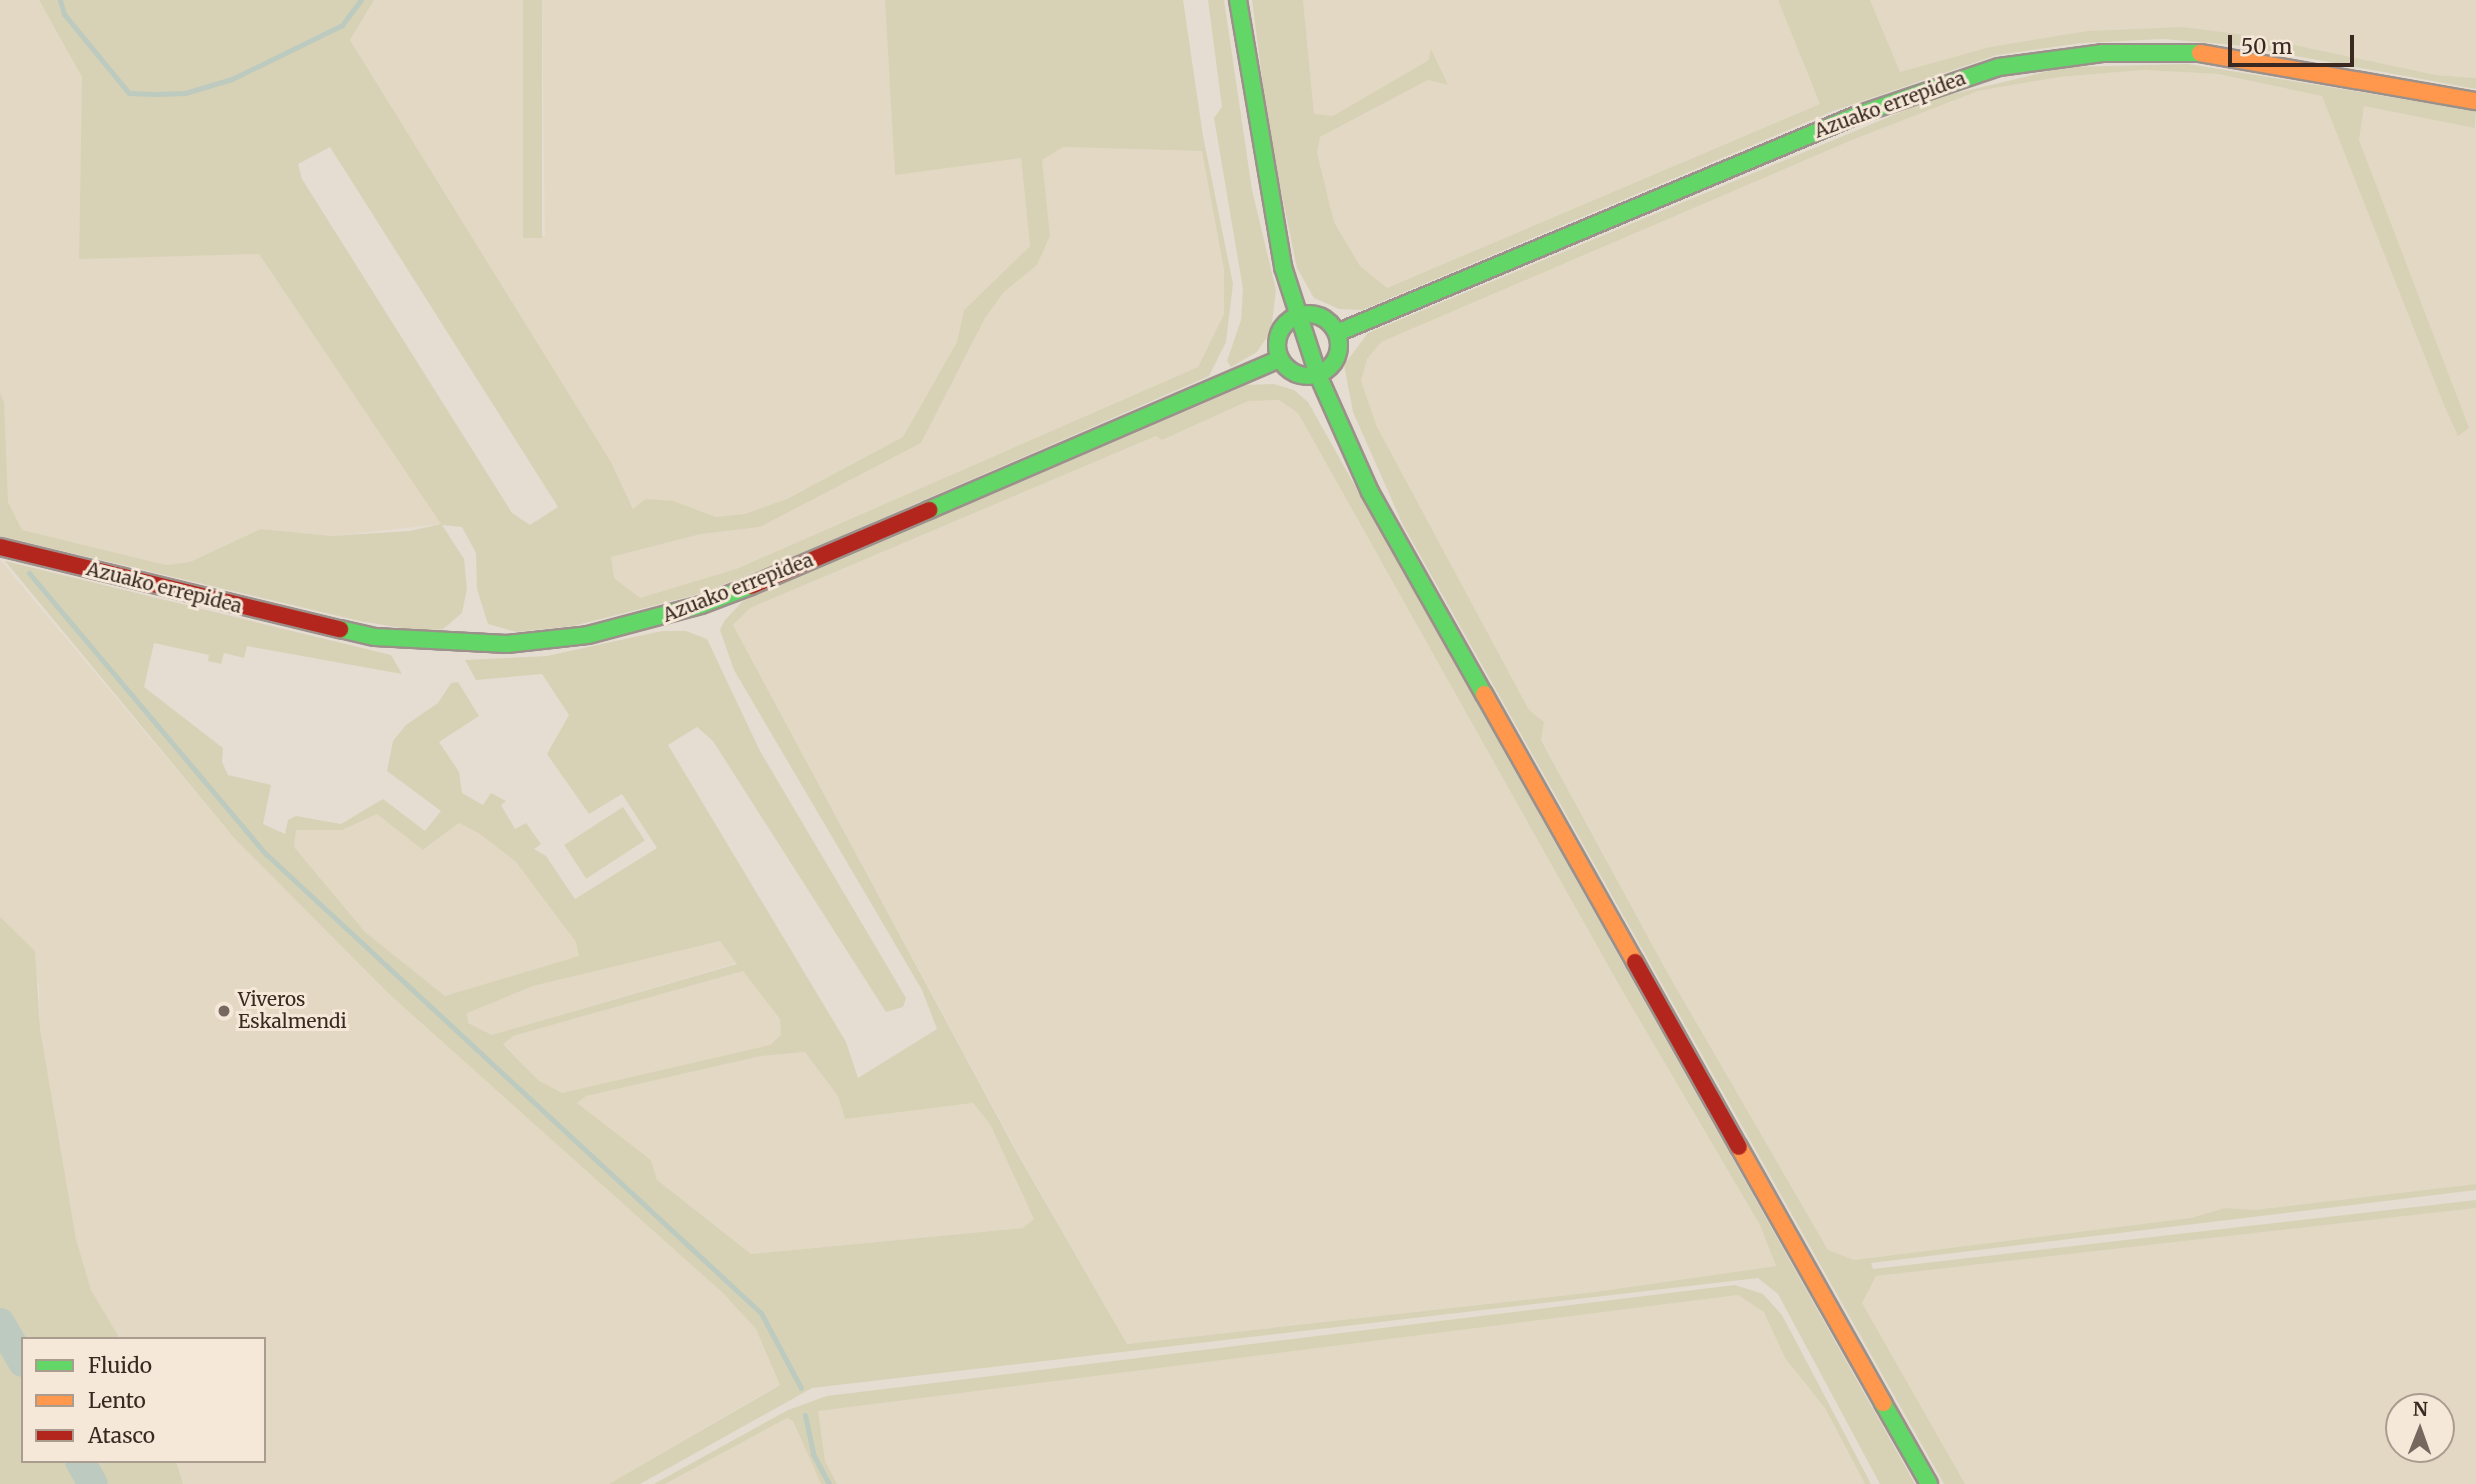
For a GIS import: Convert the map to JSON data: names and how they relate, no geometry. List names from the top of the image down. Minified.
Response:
{"streets":{"street":["Azuako errepidea"]},"places":["Viveros Eskalmendi"],"legend":["Fluido","Lento","Atasco"],"scale_bar":"50 m","north":"top"}
